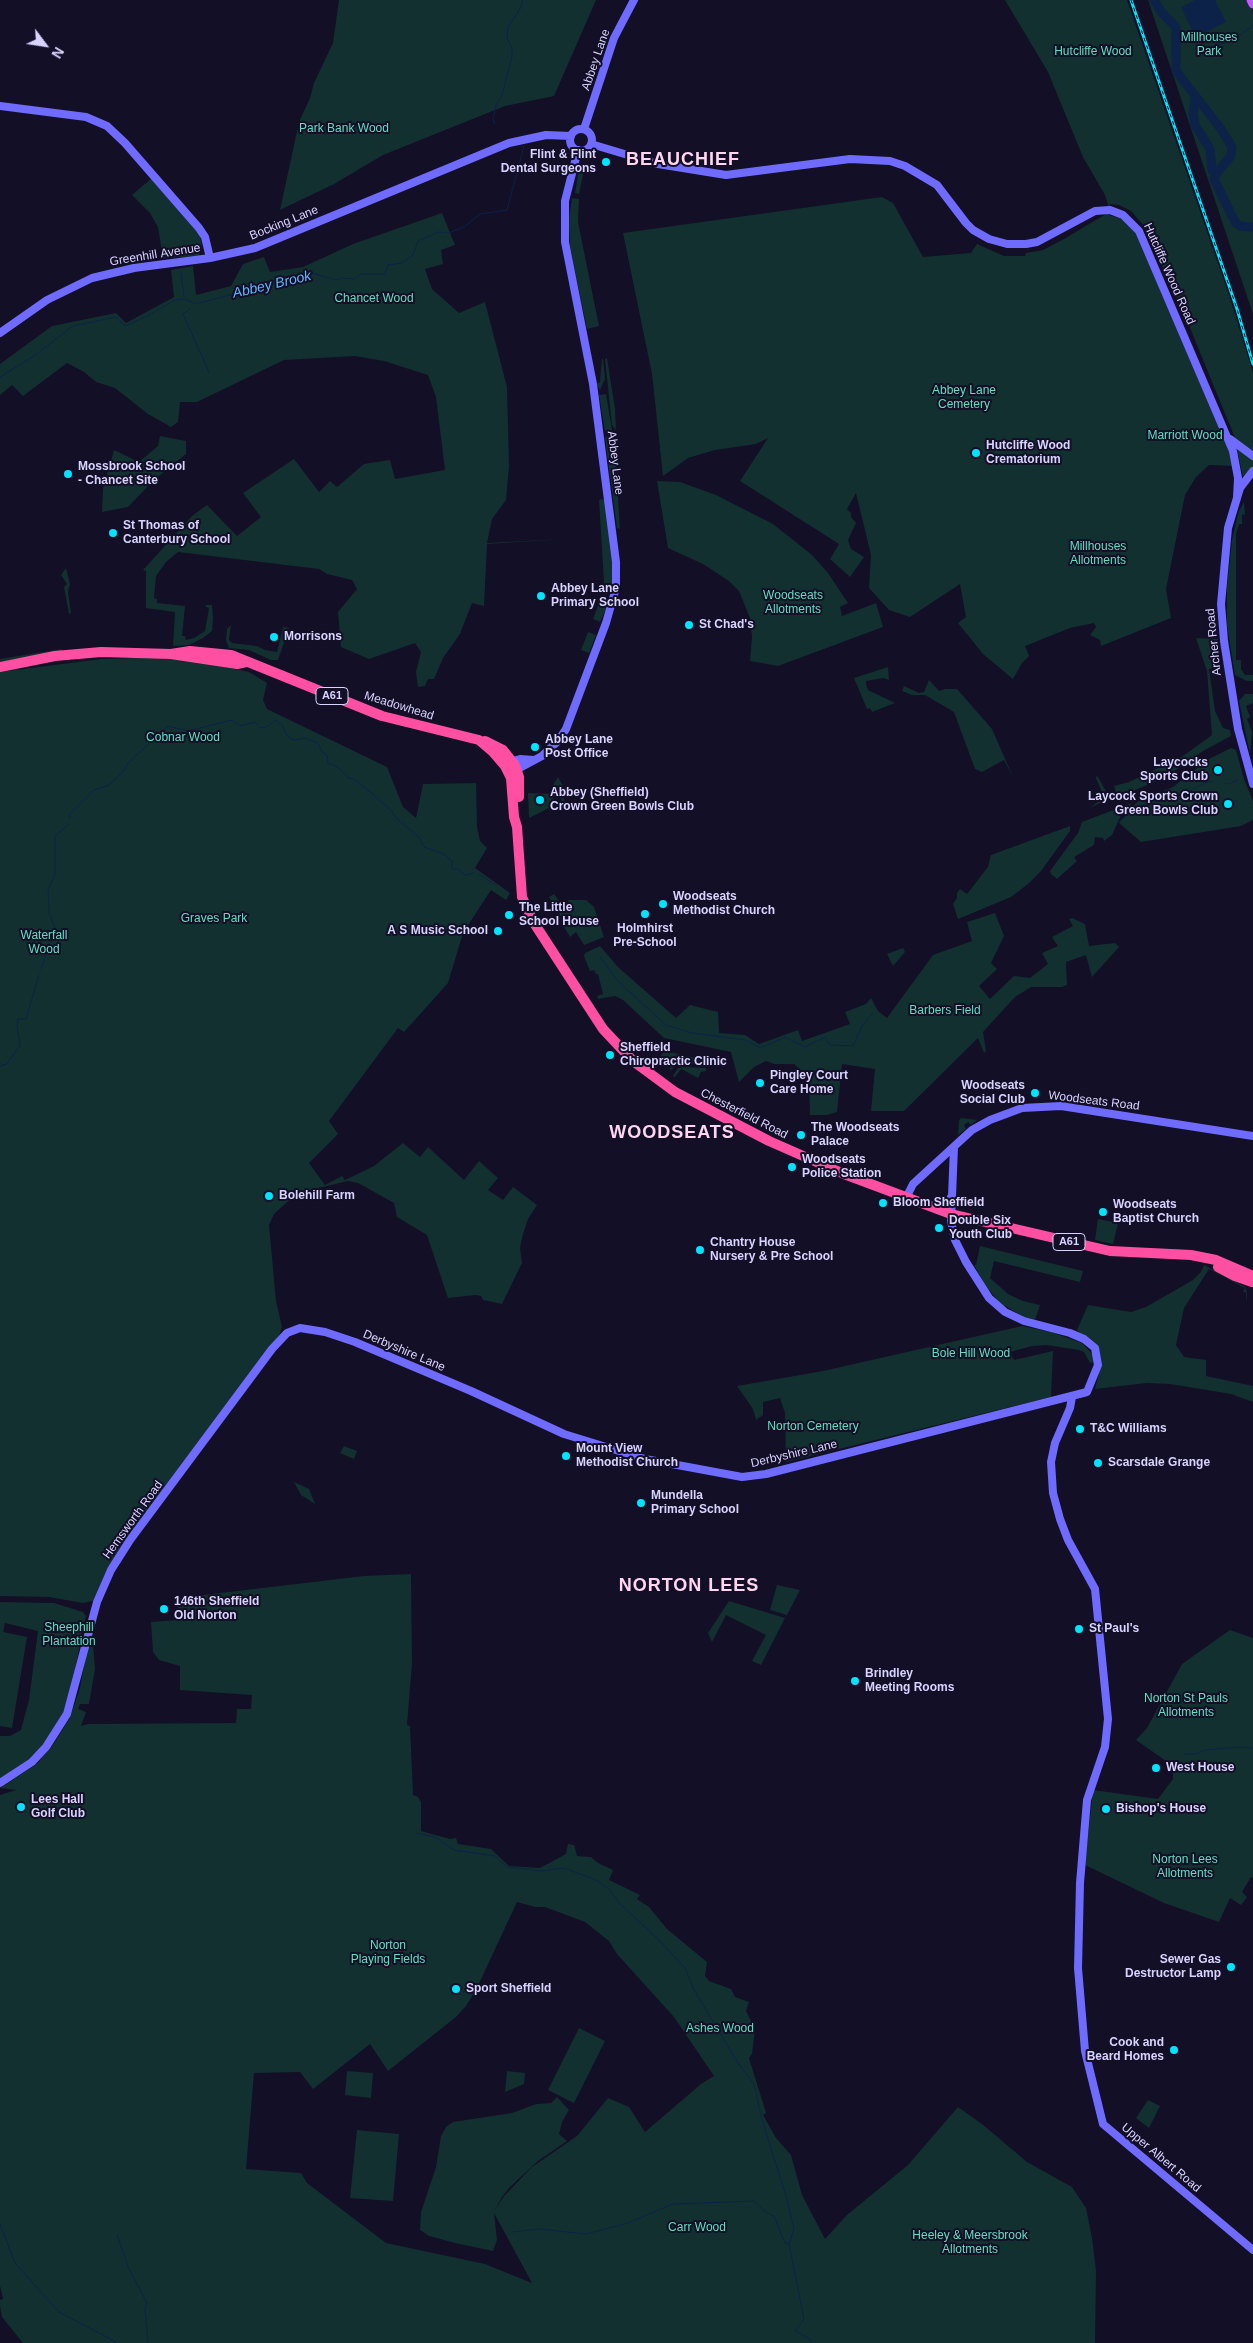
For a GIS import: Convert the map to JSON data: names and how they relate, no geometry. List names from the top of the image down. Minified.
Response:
{"streets":{"highway":["A61","Meadowhead","Chesterfield Road"],"street":["Abbey Lane","Bocking Lane","Greenhill Avenue","Hutcliffe Wood Road","Archer Road","Woodseats Road","Derbyshire Lane","Hemsworth Road","Upper Albert Road"]},"crossings":[["Abbey Lane","Bocking Lane"],["Abbey Lane","Hutcliffe Wood Road"],["Abbey Lane","Meadowhead"],["Abbey Lane","Chesterfield Road"],["Bocking Lane","Greenhill Avenue"],["Bocking Lane","Hutcliffe Wood Road"],["Hutcliffe Wood Road","Archer Road"],["Meadowhead","Chesterfield Road"],["Woodseats Road","Chesterfield Road"],["Derbyshire Lane","Hemsworth Road"],["Derbyshire Lane","Upper Albert Road"]],"districts":["BEAUCHIEF","WOODSEATS","NORTON LEES"],"water":["Abbey Brook"],"parks":["Millhouses Park","Hutcliffe Wood","Park Bank Wood","Chancet Wood","Abbey Lane Cemetery","Marriott Wood","Millhouses Allotments","Woodseats Allotments","Cobnar Wood","Graves Park","Waterfall Wood","Barbers Field","Bole Hill Wood","Norton Cemetery","Sheephill Plantation","Norton St Pauls Allotments","Norton Lees Allotments","Norton Playing Fields","Ashes Wood","Carr Wood","Heeley & Meersbrook Allotments"],"places":["Flint & Flint Dental Surgeons","Hutcliffe Wood Crematorium","Mossbrook School - Chancet Site","St Thomas of Canterbury School","Abbey Lane Primary School","St Chad's","Morrisons","Abbey Lane Post Office","Laycocks Sports Club","Abbey (Sheffield) Crown Green Bowls Club","Laycock Sports Crown Green Bowls Club","Woodseats Methodist Church","Holmhirst Pre-School","The Little School House","A S Music School","Sheffield Chiropractic Clinic","Pingley Court Care Home","Woodseats Social Club","The Woodseats Palace","Woodseats Police Station","Bolehill Farm","Bloom Sheffield","Woodseats Baptist Church","Double Six Youth Club","Chantry House Nursery & Pre School","T&C Williams","Mount View Methodist Church","Scarsdale Grange","Mundella Primary School","146th Sheffield Old Norton","St Paul's","Brindley Meeting Rooms","West House","Lees Hall Golf Club","Bishop's House","Sewer Gas Destructor Lamp","Sport Sheffield","Cook and Beard Homes"],"north":"bottom right"}
